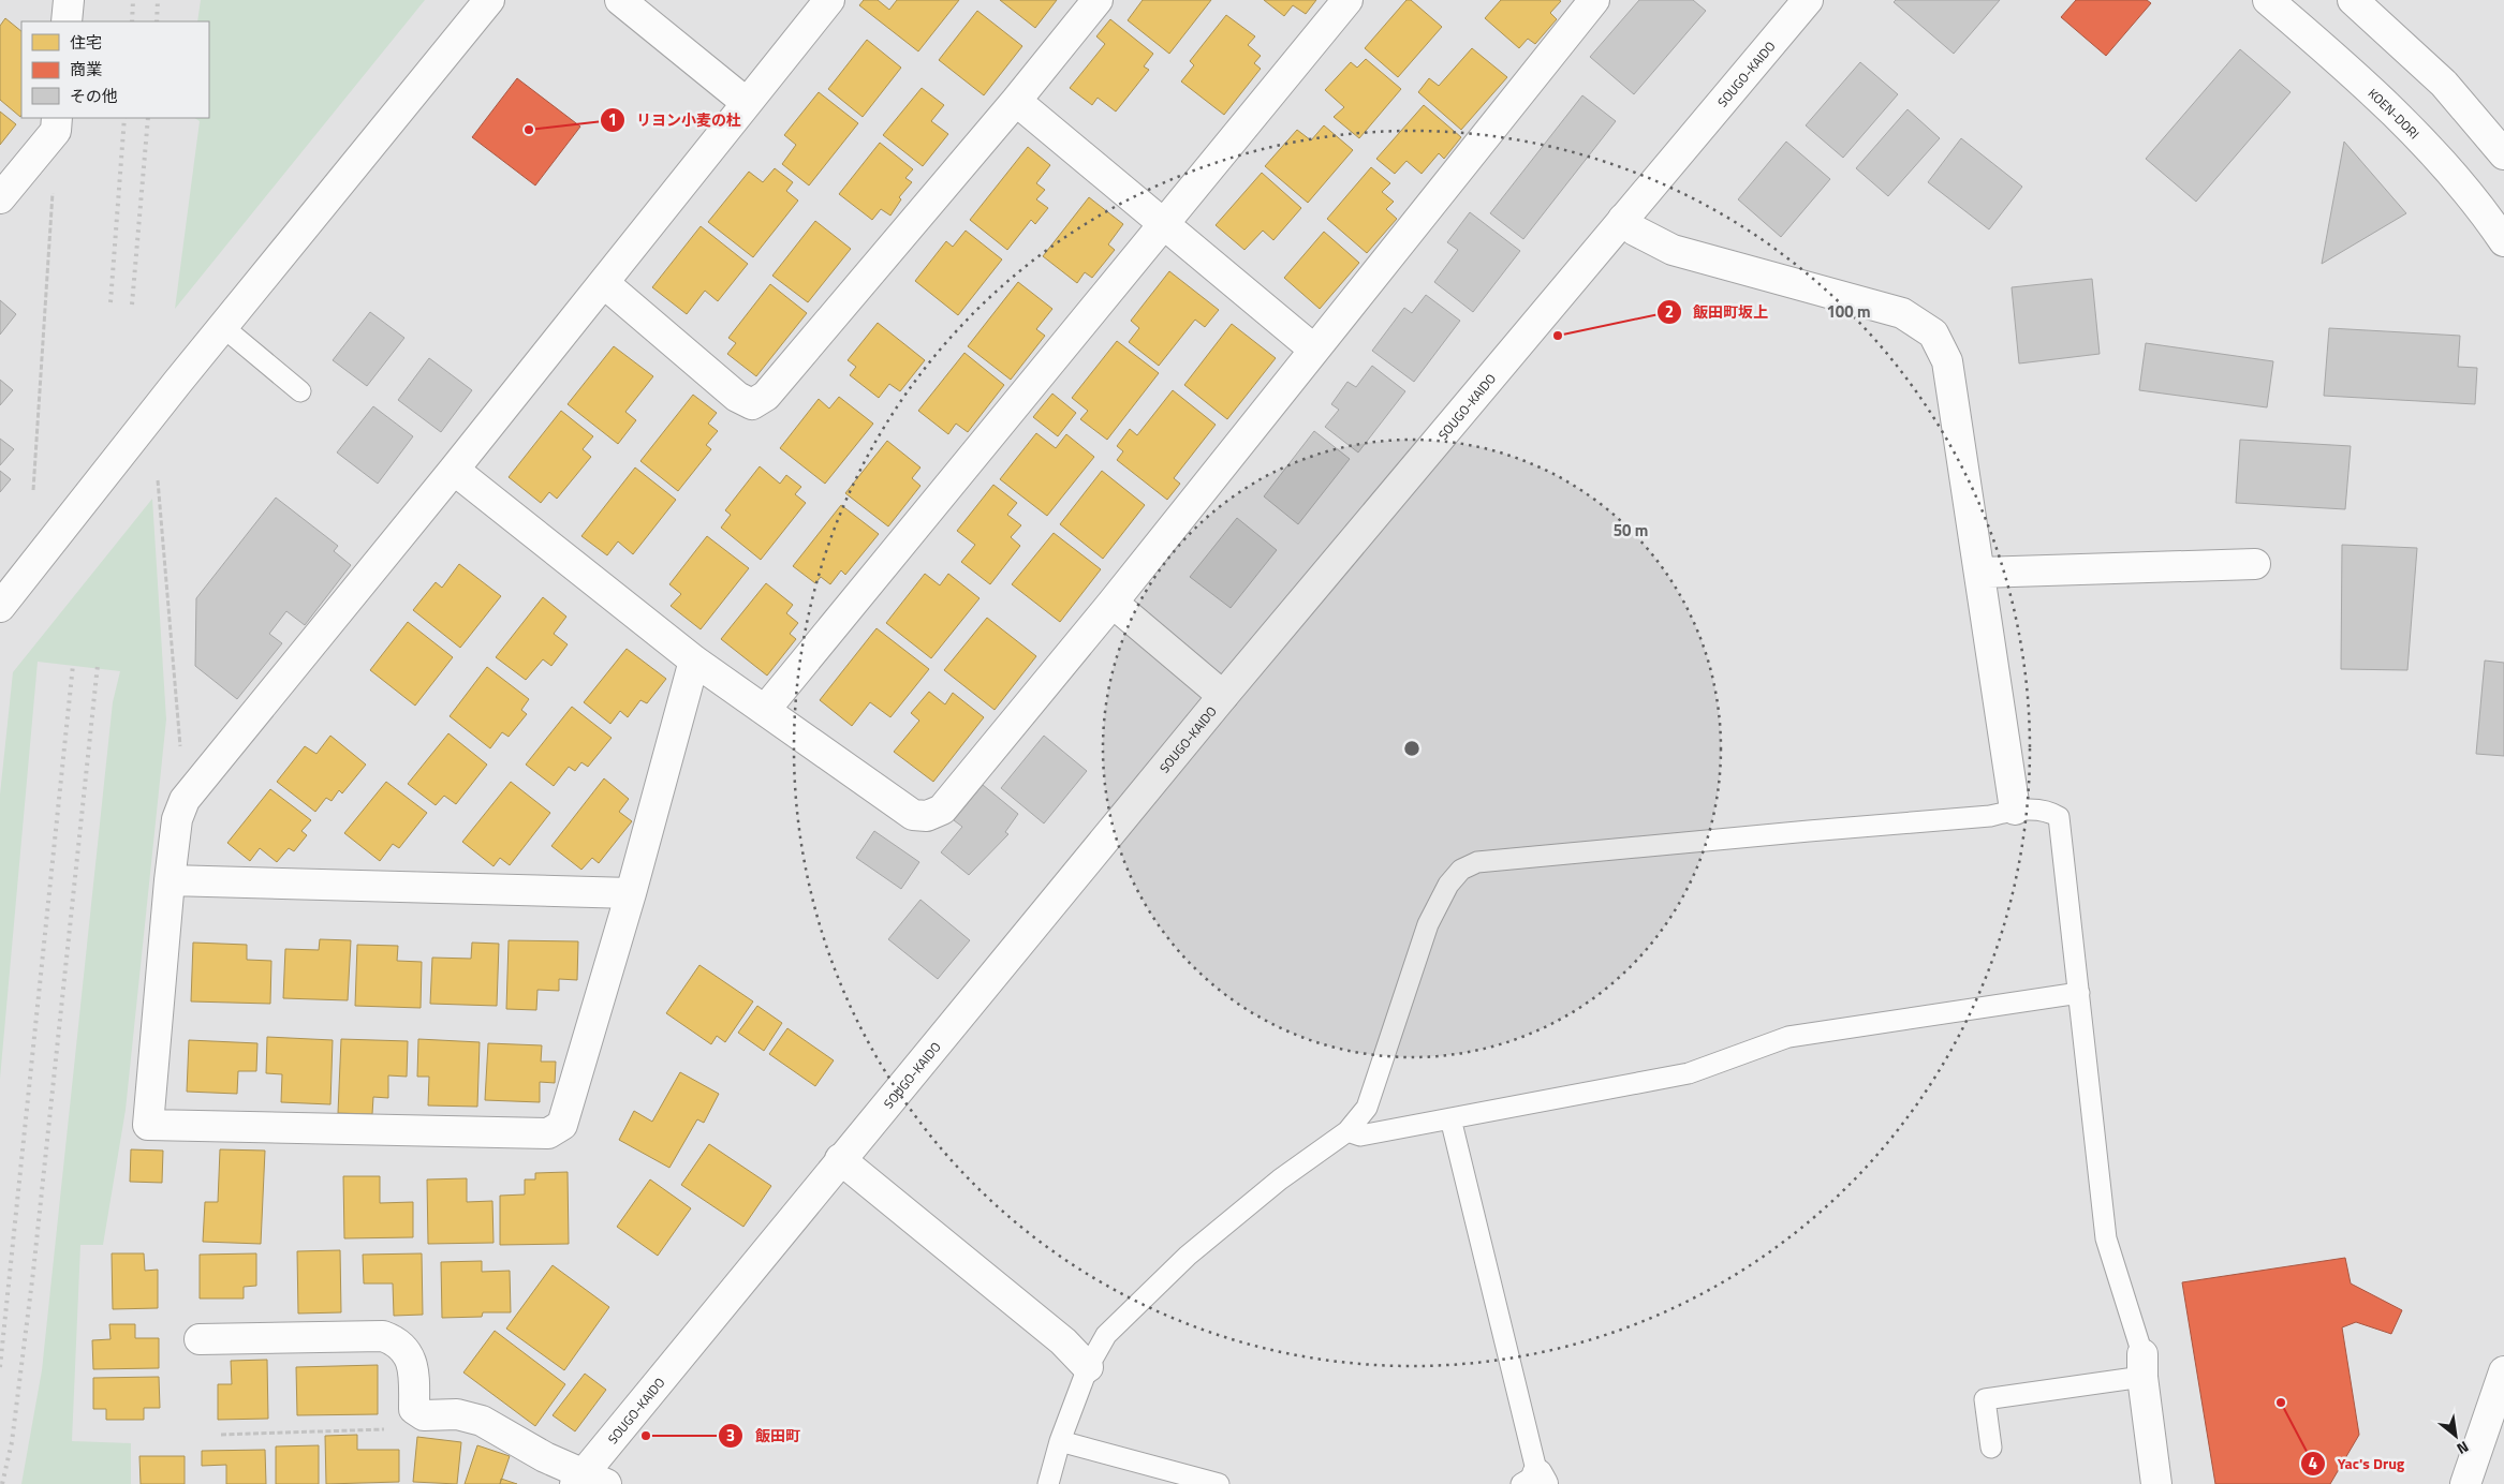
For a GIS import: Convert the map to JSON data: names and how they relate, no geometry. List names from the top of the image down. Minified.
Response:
{"streets":{"main road":["SOUGO-KAIDO","KOEN-DORI"]},"places":["リヨン小麦の杜","飯田町坂上","Yac's Drug","飯田町"],"legend":["住宅","商業","その他"],"north":"bottom right","rings":["100 m","50 m"]}
